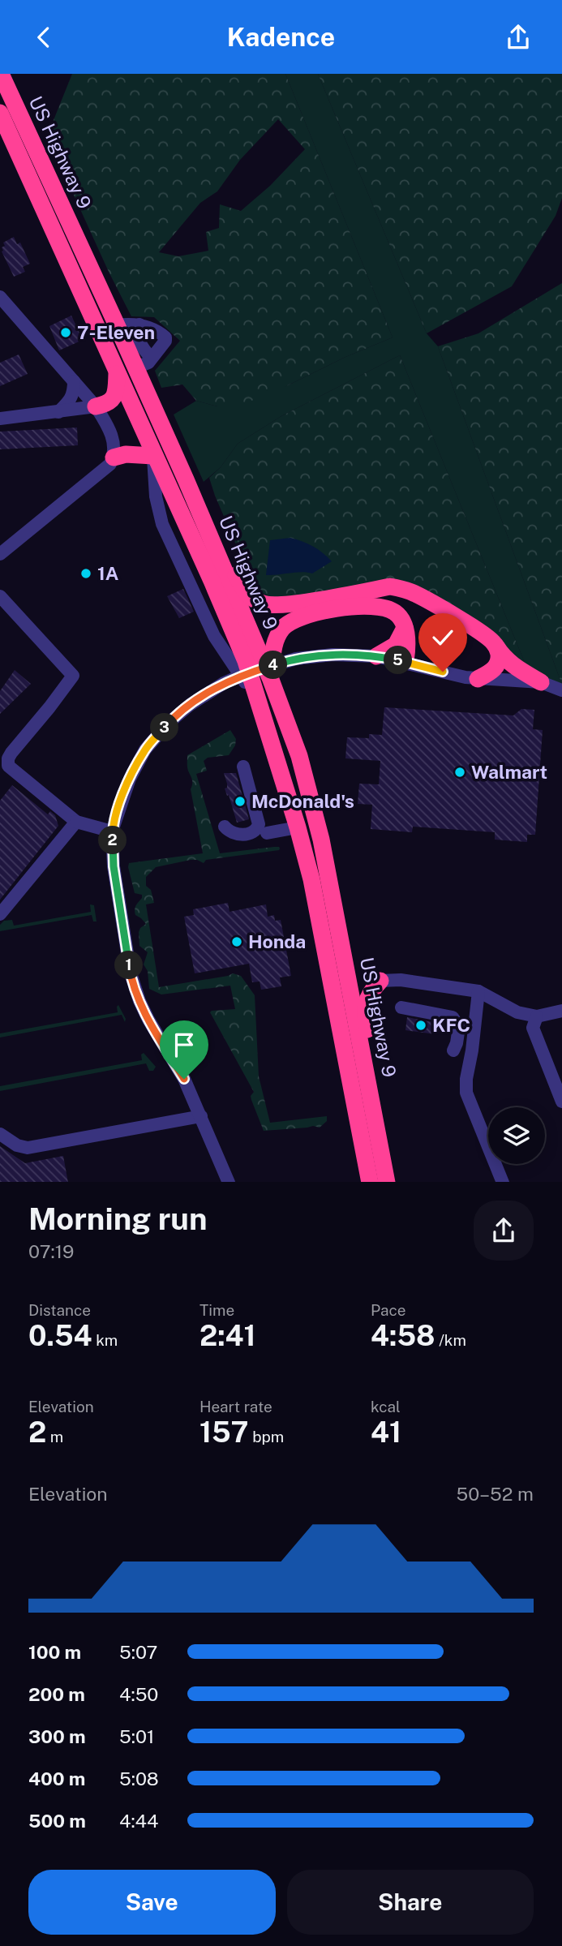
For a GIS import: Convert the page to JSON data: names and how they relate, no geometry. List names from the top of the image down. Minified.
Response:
{"streets":{"highway":["US Highway 9"]},"places":["7-Eleven","1A","Walmart","McDonald's","Honda","KFC"],"page":{"header":"Kadence","pins":["5","4","3","2","1"],"heading":["Morning run","07:19"],"stats":[["Distance","0.54 km"],["Time","2:41"],["Pace","4:58 /km"],["Elevation","2 m"],["Heart rate","157 bpm"],["kcal","41"]],"chart":["Elevation","50–52 m"],"list":[{"name":"100 m","note":"5:07"},{"name":"200 m","note":"4:50"},{"name":"300 m","note":"5:01"},{"name":"400 m","note":"5:08"},{"name":"500 m","note":"4:44"}],"buttons":["Save","Share"]}}
